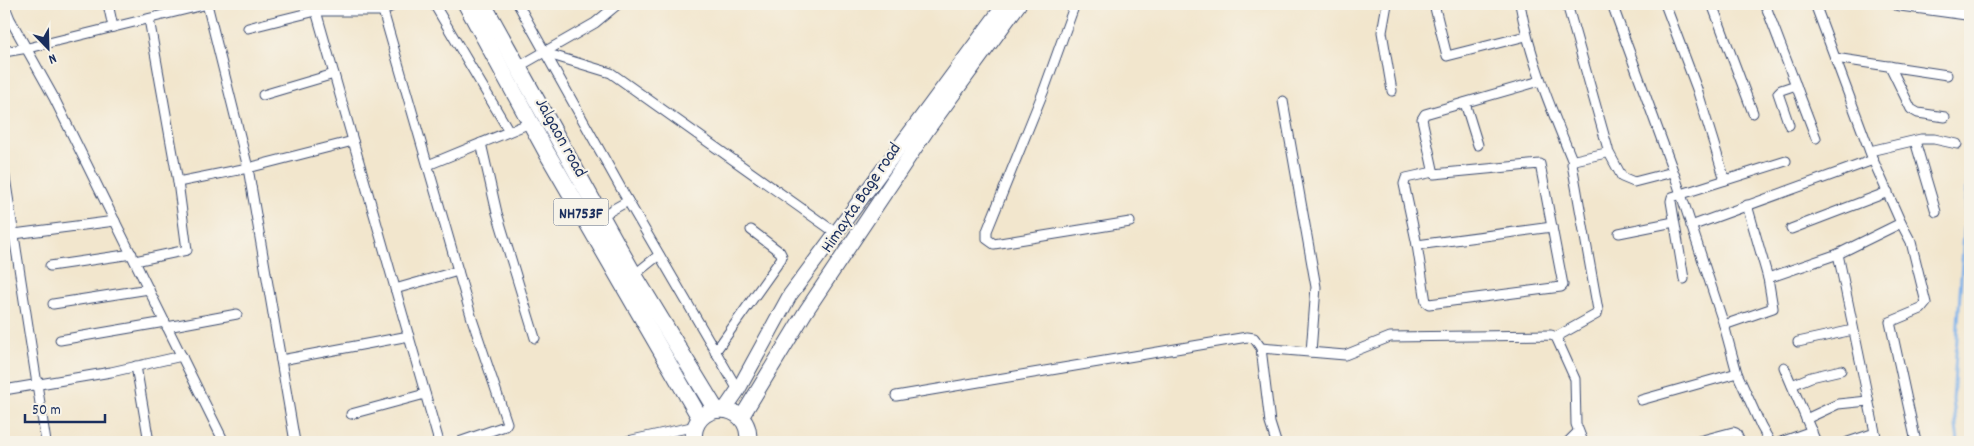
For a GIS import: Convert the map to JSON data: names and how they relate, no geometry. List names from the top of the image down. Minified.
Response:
{"streets":{"highway":["Jalgaon road","NH753F"],"main road":["Himayta Bage road"]},"scale_bar":"50 m","north":"bottom right"}
